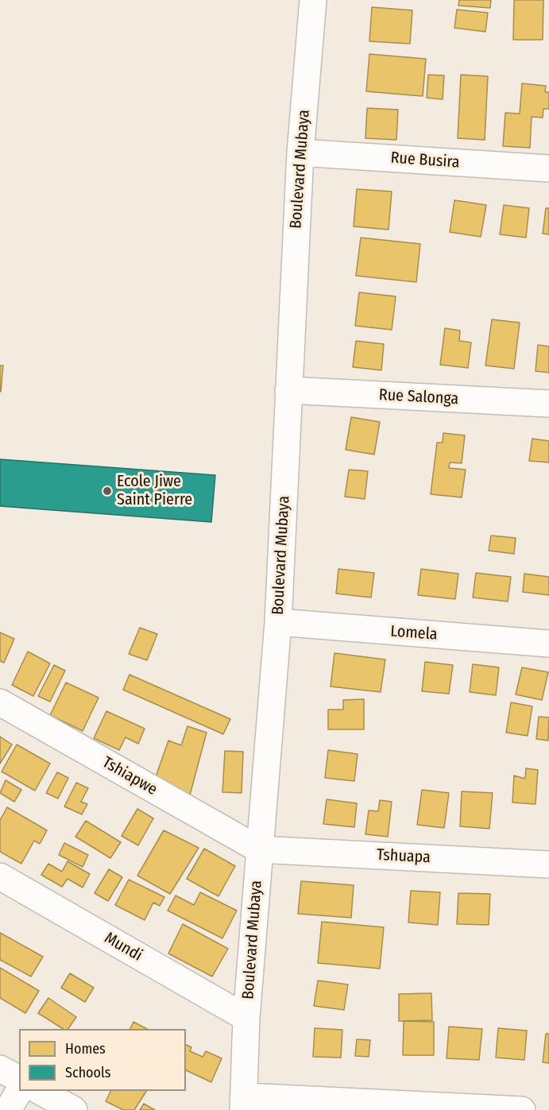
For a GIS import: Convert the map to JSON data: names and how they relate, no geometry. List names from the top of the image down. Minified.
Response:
{"streets":{"street":["Rue Busira","Boulevard Mubaya","Rue Salonga","Lomela","Tshiapwe","Tshuapa","Mundi"]},"crossings":[["Rue Busira","Boulevard Mubaya"],["Boulevard Mubaya","Rue Salonga"],["Boulevard Mubaya","Lomela"],["Boulevard Mubaya","Tshiapwe"],["Boulevard Mubaya","Tshuapa"],["Boulevard Mubaya","Mundi"],["Tshiapwe","Tshuapa"]],"places":["Ecole Jiwe Saint Pierre"],"legend":["Homes","Schools"]}
